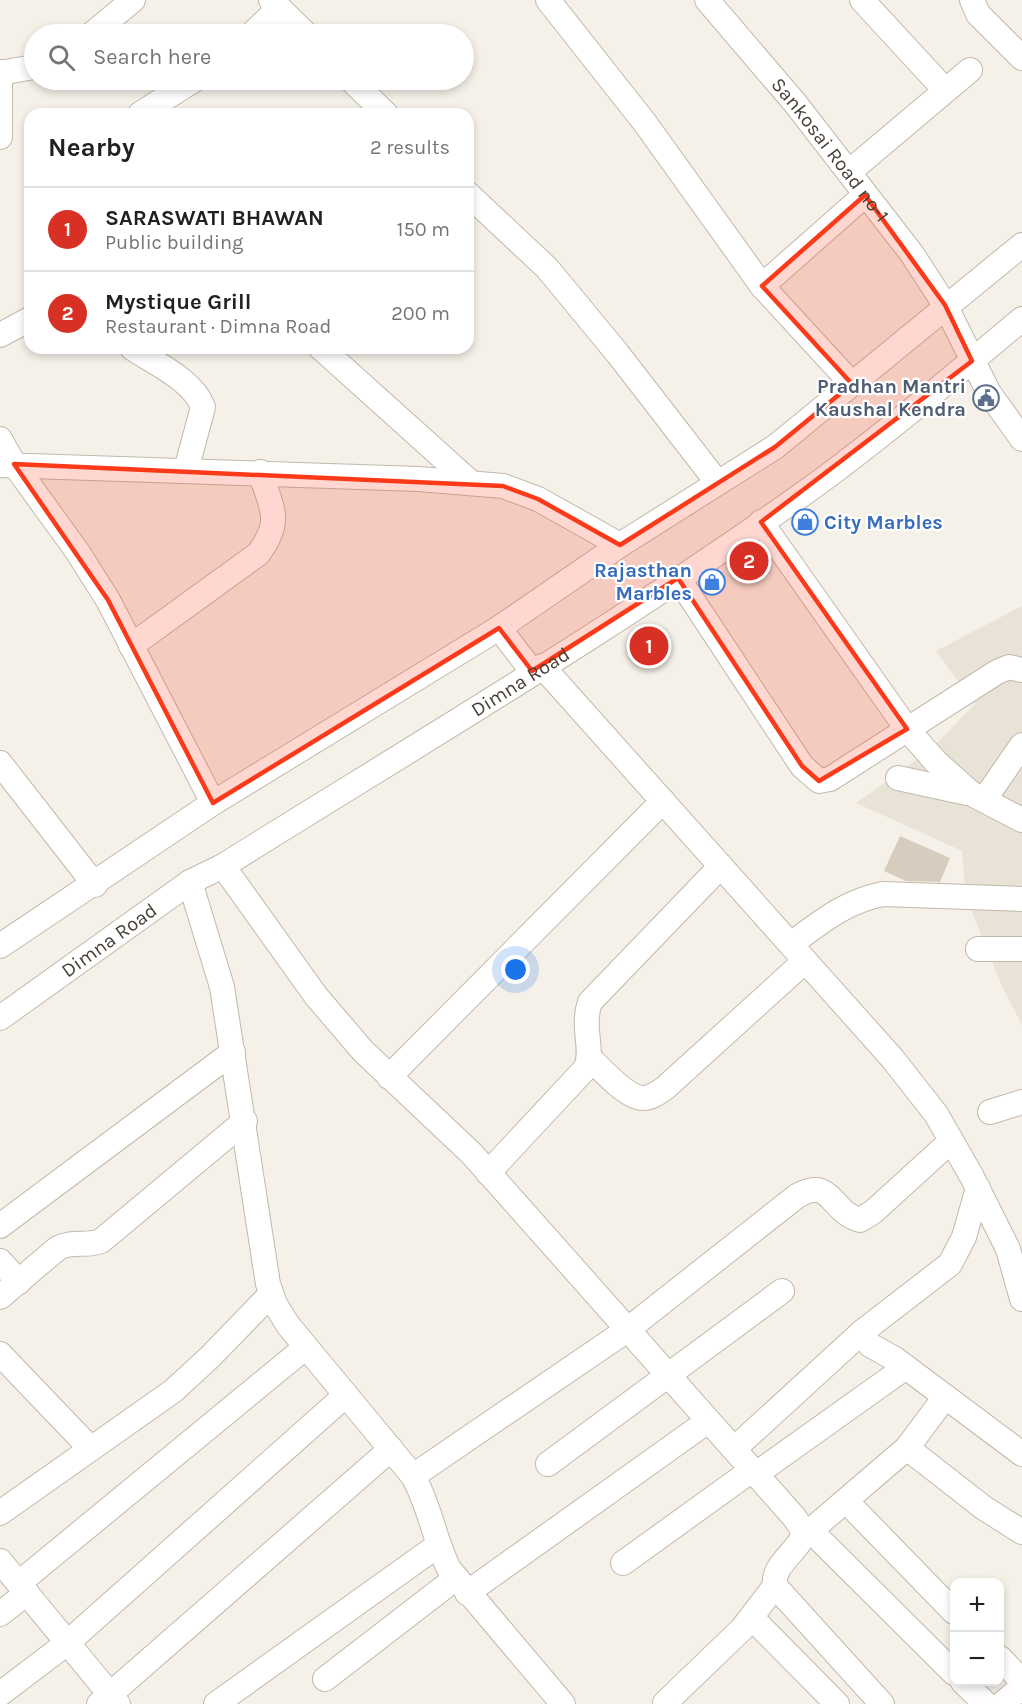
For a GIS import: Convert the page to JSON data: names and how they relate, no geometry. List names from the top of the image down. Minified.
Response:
{"streets":{"street":["Sankosai Road no-1","Dimna Road"]},"crossings":[["Sankosai Road no-1","Dimna Road"]],"places":{"public building":["Pradhan Mantri Kaushal Kendra"],"shop":["City Marbles","Rajasthan Marbles"]},"page":{"search":"Search here","heading":["Nearby","2 results"],"list":[{"mark":"1","name":"SARASWATI BHAWAN","note":"Public building","value":"150 m"},{"mark":"2","name":"Mystique Grill","note":"Restaurant · Dimna Road","value":"200 m"}],"pins":["2","1"],"map_buttons":["+","−"]}}
